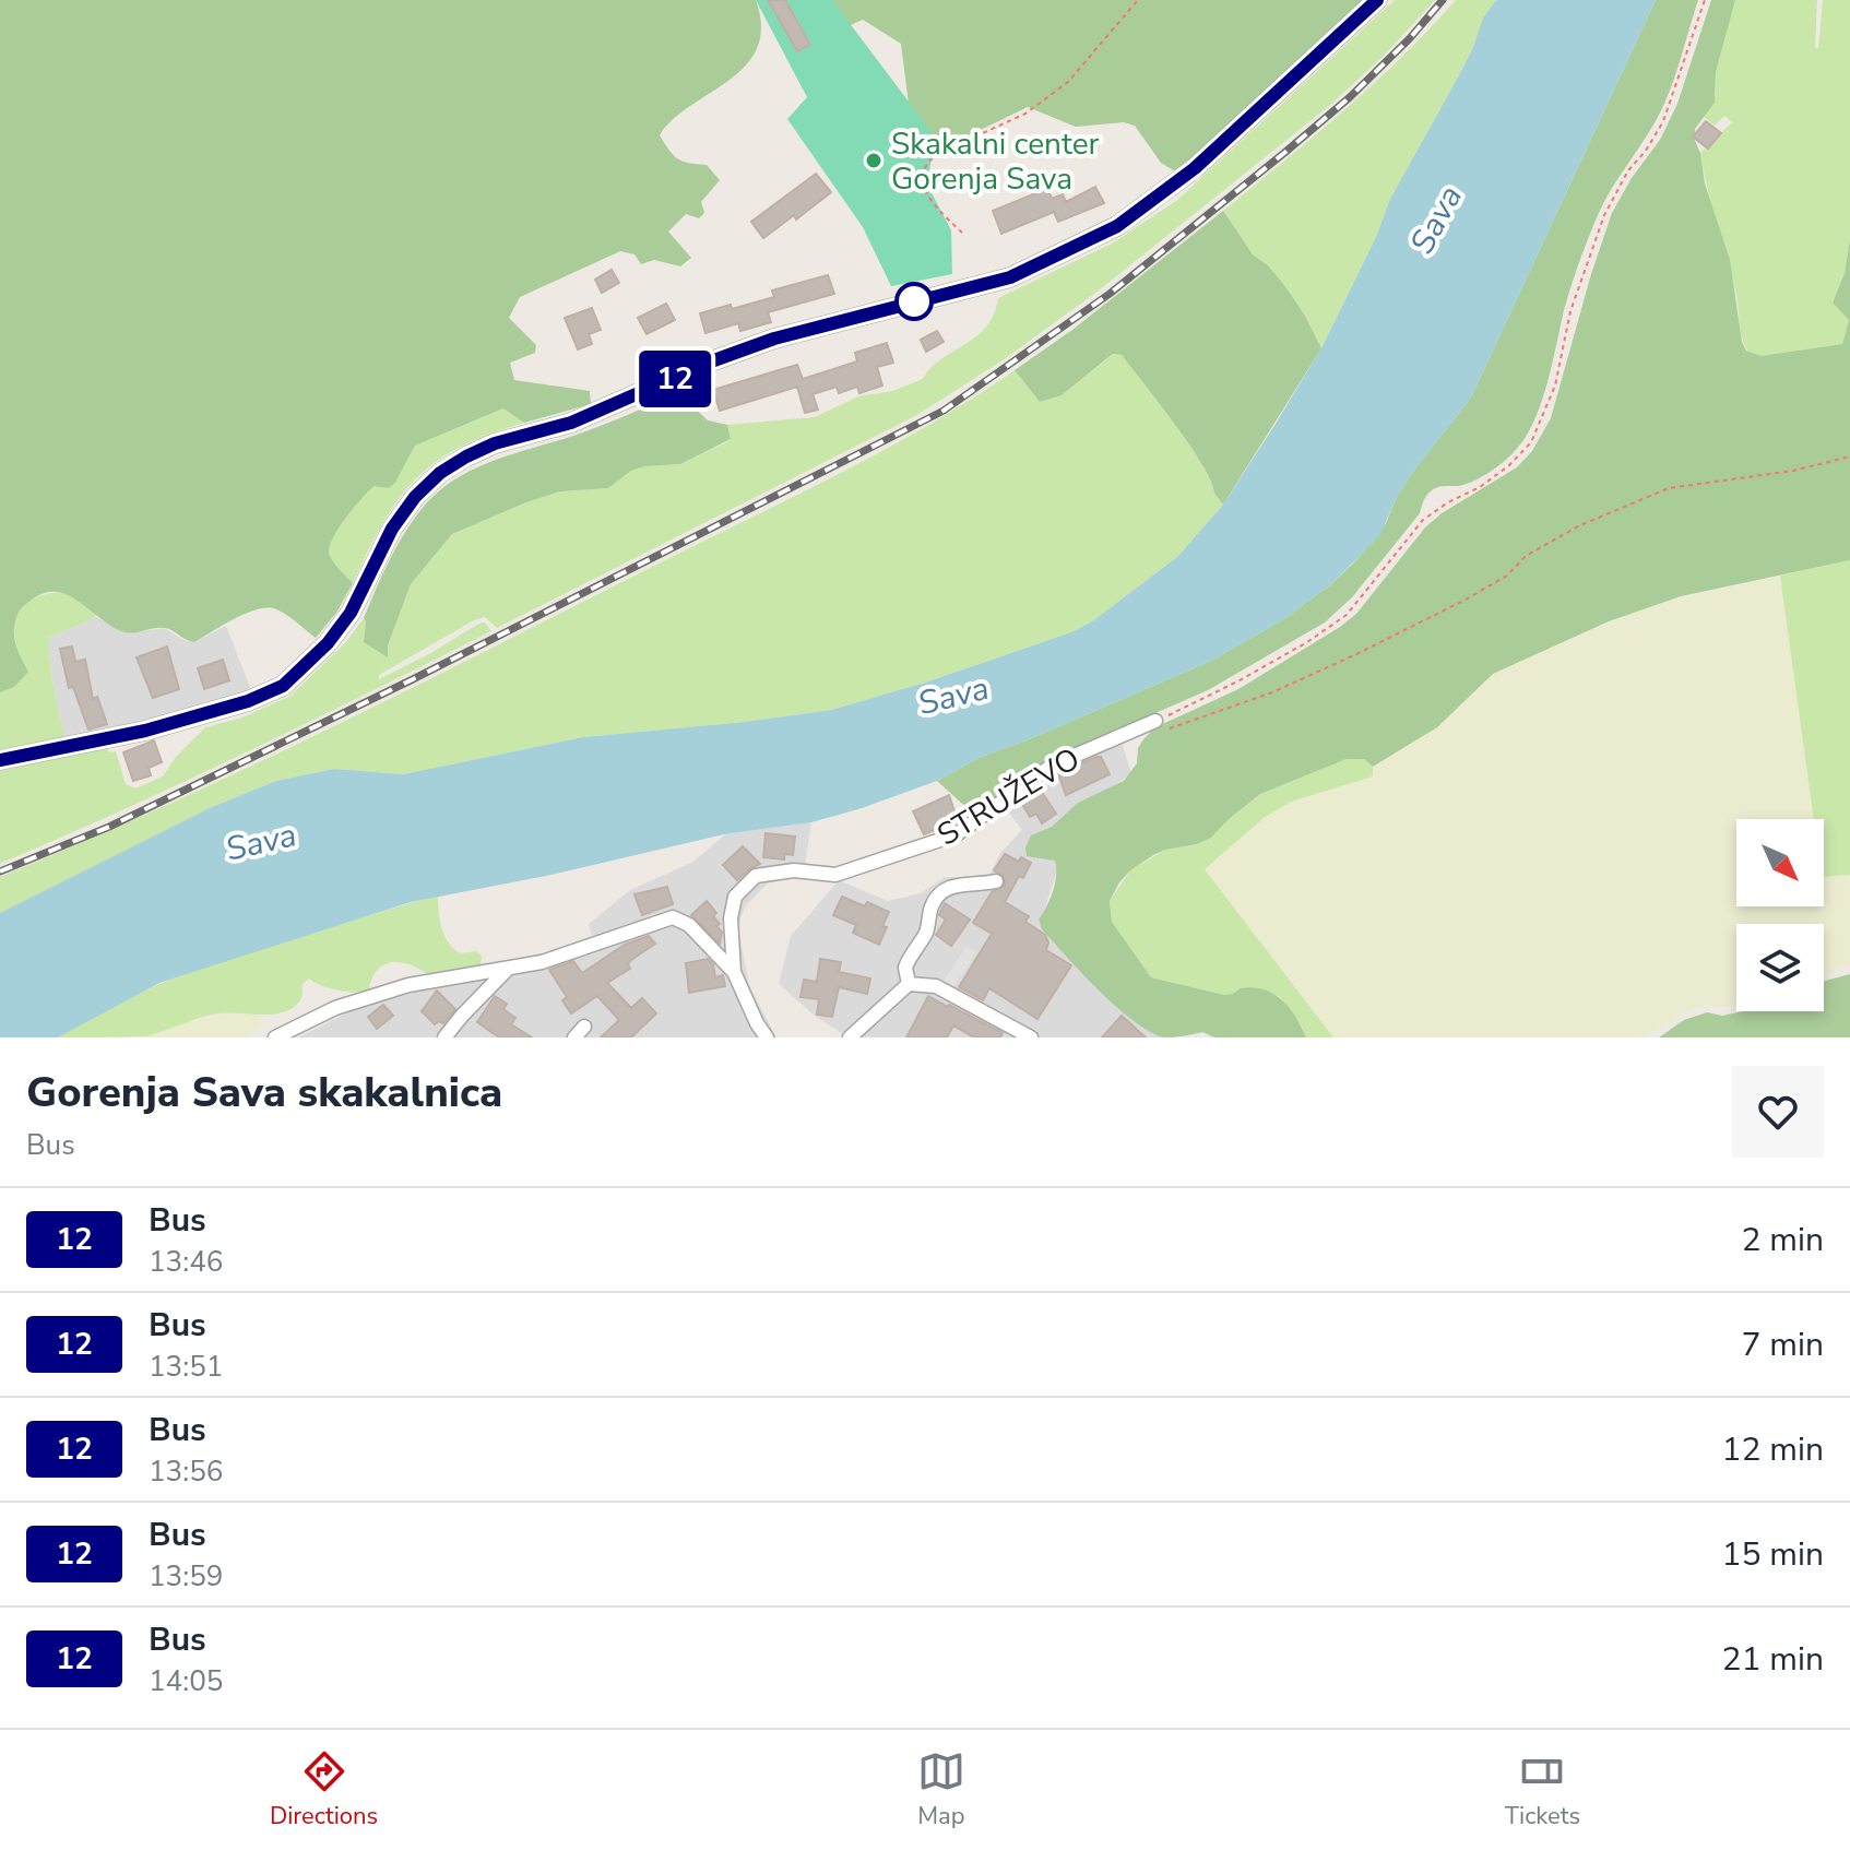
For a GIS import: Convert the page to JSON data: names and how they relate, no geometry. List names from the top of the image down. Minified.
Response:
{"streets":{"street":["STRUŽEVO"]},"water":["Sava"],"places":["Skakalni center Gorenja Sava"],"lines":["bus line 12"],"north":"bottom right","page":{"on_map":"12","heading":["Gorenja Sava skakalnica","Bus"],"list":[{"mark":"12","name":"Bus","note":"13:46","value":"2 min"},{"mark":"12","name":"Bus","note":"13:51","value":"7 min"},{"mark":"12","name":"Bus","note":"13:56","value":"12 min"},{"mark":"12","name":"Bus","note":"13:59","value":"15 min"},{"mark":"12","name":"Bus","note":"14:05","value":"21 min"}],"tabs":["Directions","Map","Tickets"]}}
